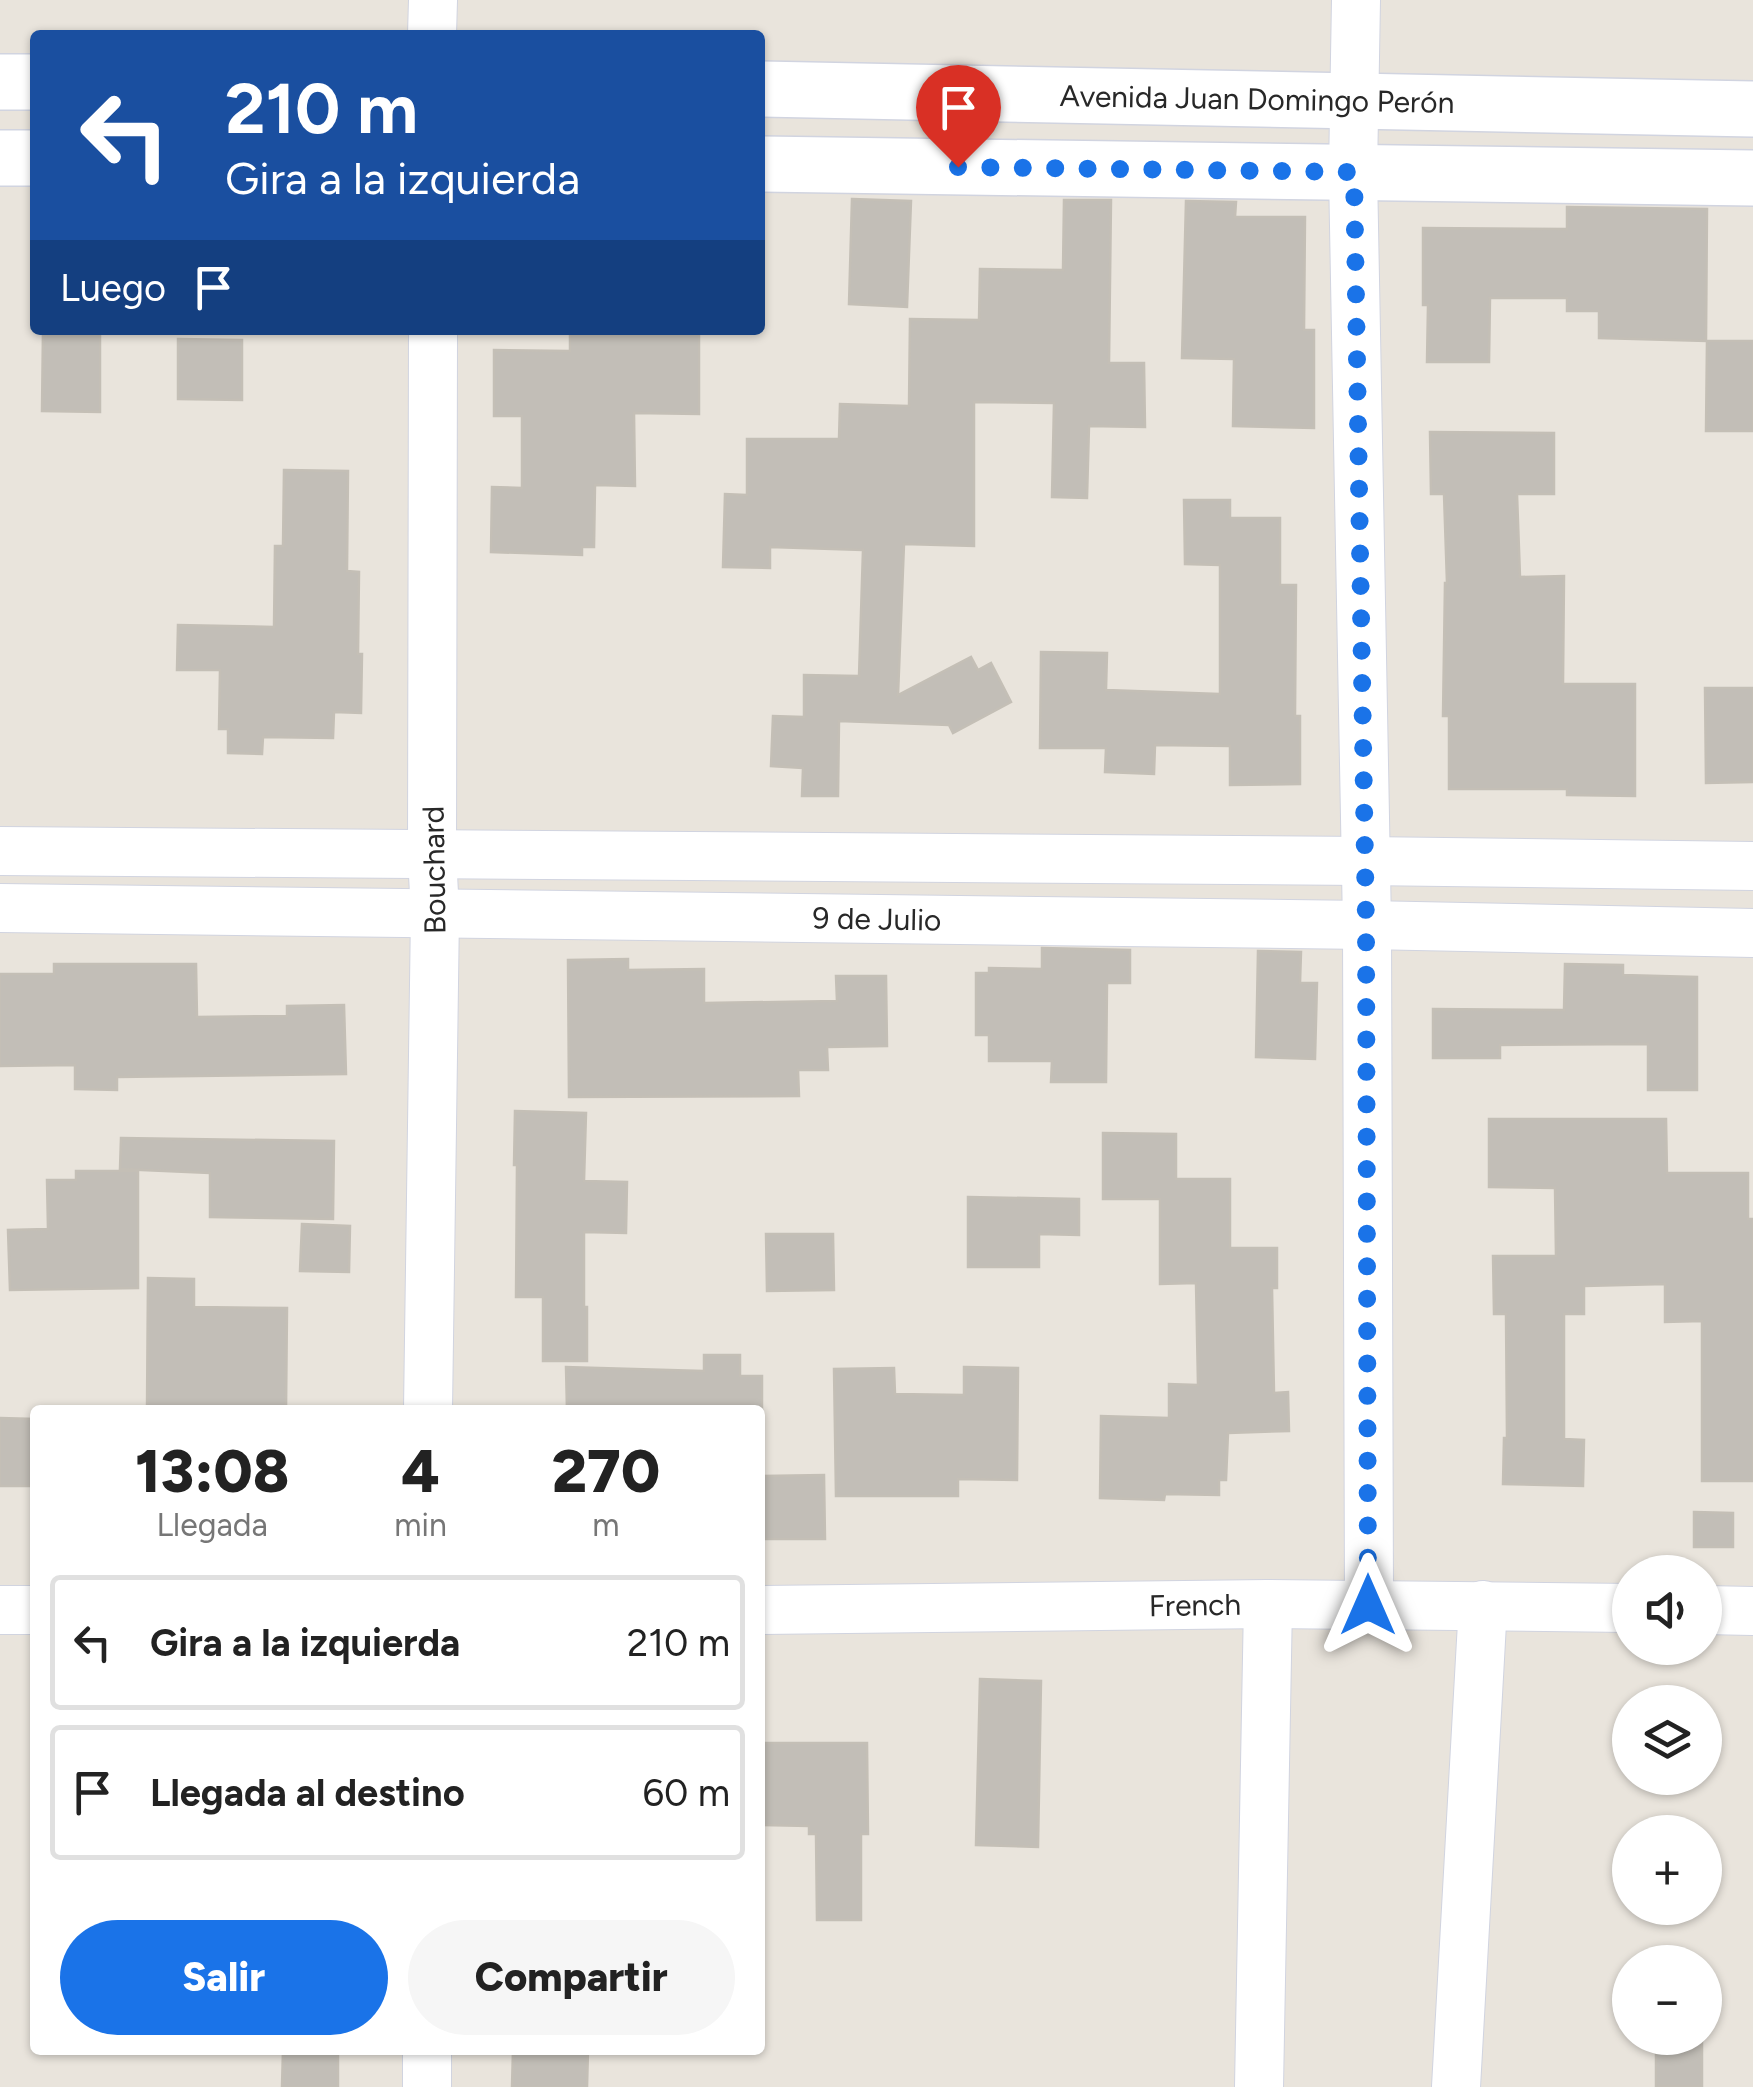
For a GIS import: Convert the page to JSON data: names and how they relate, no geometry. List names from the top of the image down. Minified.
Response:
{"streets":{"main road":["Avenida Juan Domingo Perón"],"street":["Bouchard","9 de Julio","French"]},"crossings":[["Bouchard","9 de Julio"]],"page":{"turn":["210 m","Gira a la izquierda"],"then":"Luego","eta":["13:08","Llegada","4","min","270","m"],"map_buttons":["+","−"],"list":[{"name":"Gira a la izquierda","value":"210 m"},{"name":"Llegada al destino","value":"60 m"}],"buttons":["Salir","Compartir"]}}
